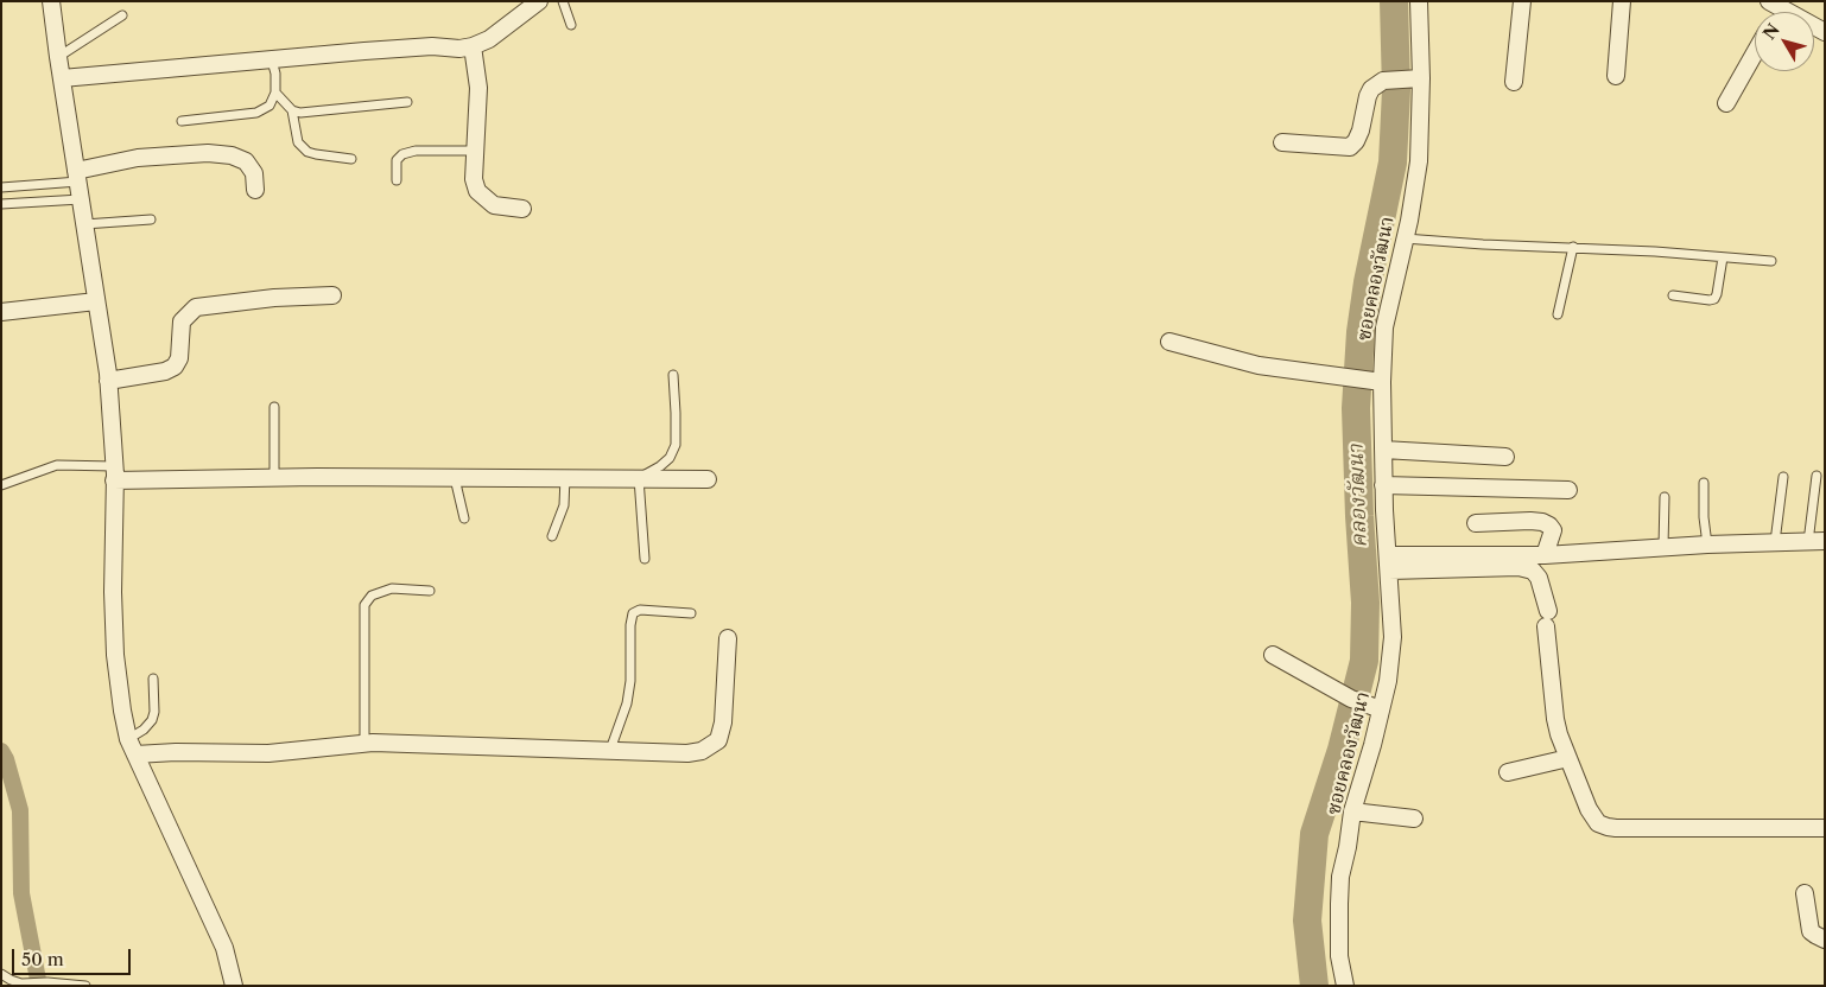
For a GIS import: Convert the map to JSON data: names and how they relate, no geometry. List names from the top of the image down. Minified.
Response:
{"streets":{"street":["ซอยคลองวัฒนา"]},"water":["คลองวัฒนา"],"scale_bar":"50 m","north":"top left"}
